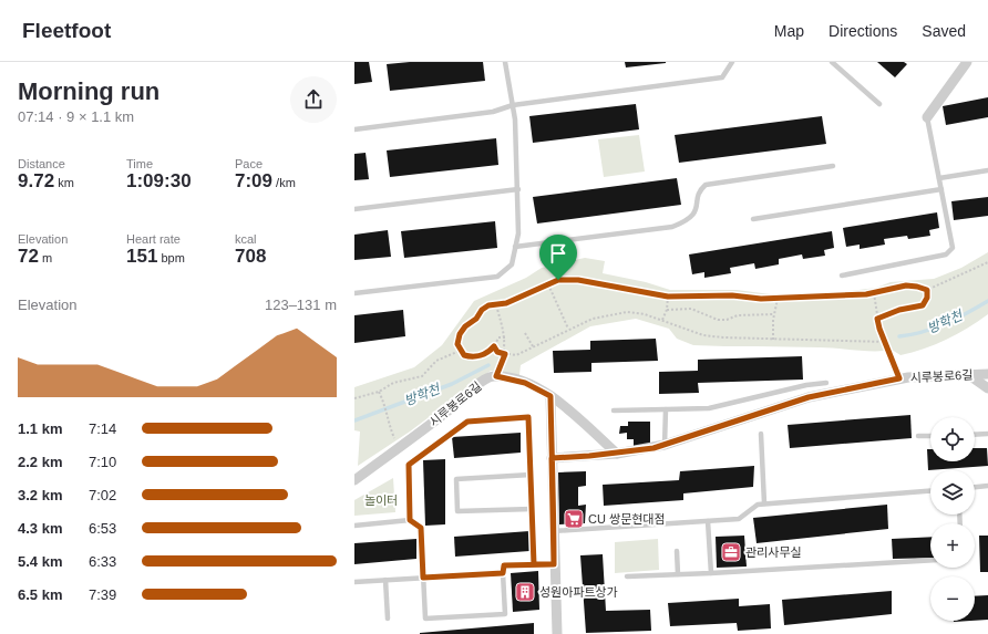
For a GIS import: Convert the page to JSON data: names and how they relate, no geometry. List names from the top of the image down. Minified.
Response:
{"streets":{"street":["시루봉로6길"]},"water":["방학천"],"parks":["놀이터"],"places":{"supermarket":["CU 쌍문현대점"],"office":["관리사무실"],"building":["성원아파트상가"]},"page":{"header":"Fleetfoot","nav":["Map","Directions","Saved"],"heading":["Morning run","07:14 · 9 × 1.1 km"],"stats":[["Distance","9.72 km"],["Time","1:09:30"],["Pace","7:09 /km"],["Elevation","72 m"],["Heart rate","151 bpm"],["kcal","708"]],"chart":["Elevation","123–131 m"],"list":[{"name":"1.1 km","note":"7:14"},{"name":"2.2 km","note":"7:10"},{"name":"3.2 km","note":"7:02"},{"name":"4.3 km","note":"6:53"},{"name":"5.4 km","note":"6:33"},{"name":"6.5 km","note":"7:39"}],"map_buttons":["+","−"]}}
